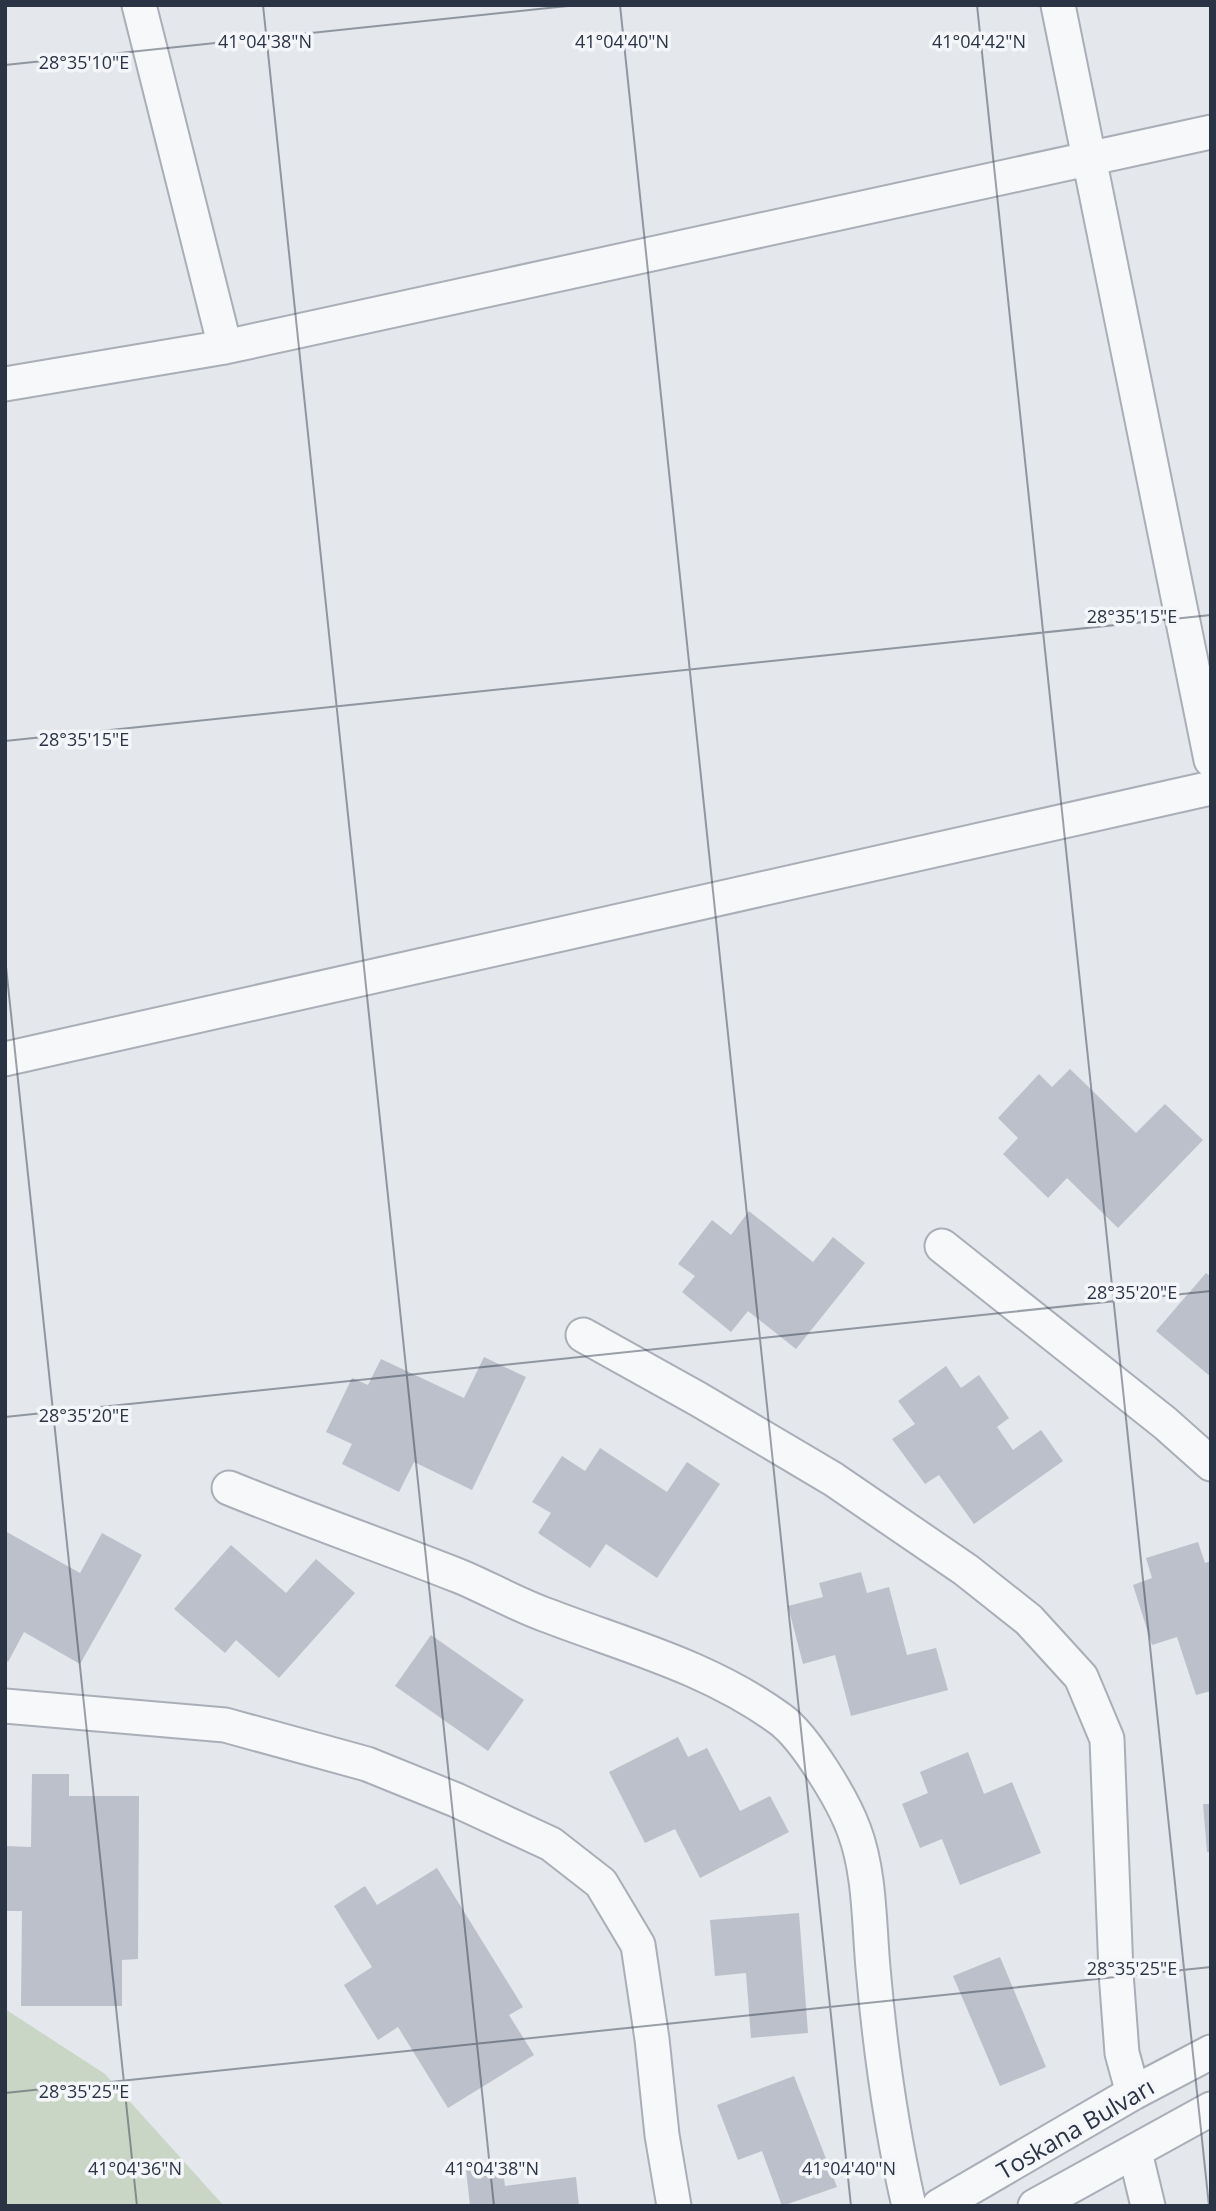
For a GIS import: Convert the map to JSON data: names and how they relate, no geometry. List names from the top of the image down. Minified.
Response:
{"streets":{"street":["Toskana Bulvarı"]},"coordinates":["41°04'38\"N","41°04'40\"N","41°04'42\"N","28°35'10\"E","28°35'15\"E","28°35'20\"E","28°35'25\"E","41°04'36\"N"]}
